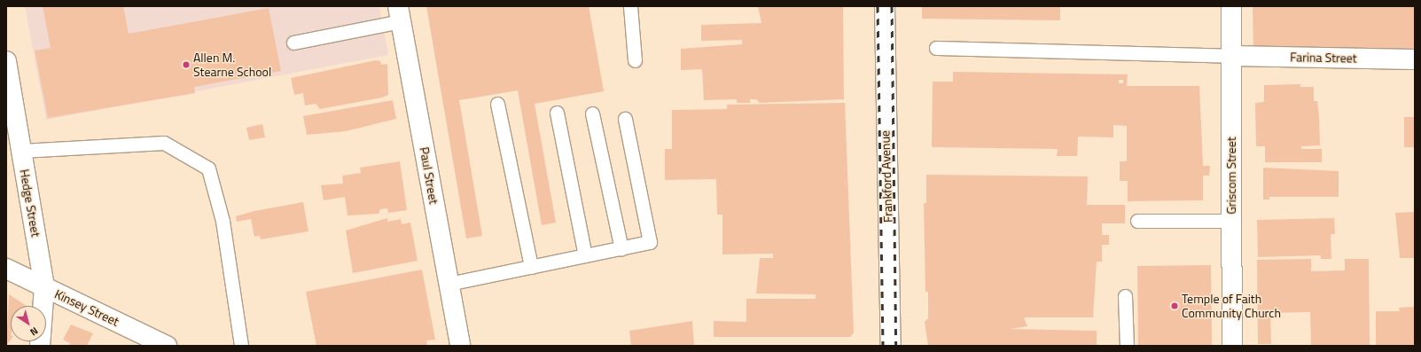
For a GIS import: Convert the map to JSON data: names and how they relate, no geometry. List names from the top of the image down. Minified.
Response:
{"streets":{"street":["Farina Street","Paul Street","Griscom Street","Frankford Avenue","Hedge Street","Kinsey Street"]},"crossings":[["Farina Street","Griscom Street"],["Hedge Street","Kinsey Street"]],"places":["Allen M. Stearne School","Temple of Faith Community Church"],"north":"bottom right"}
